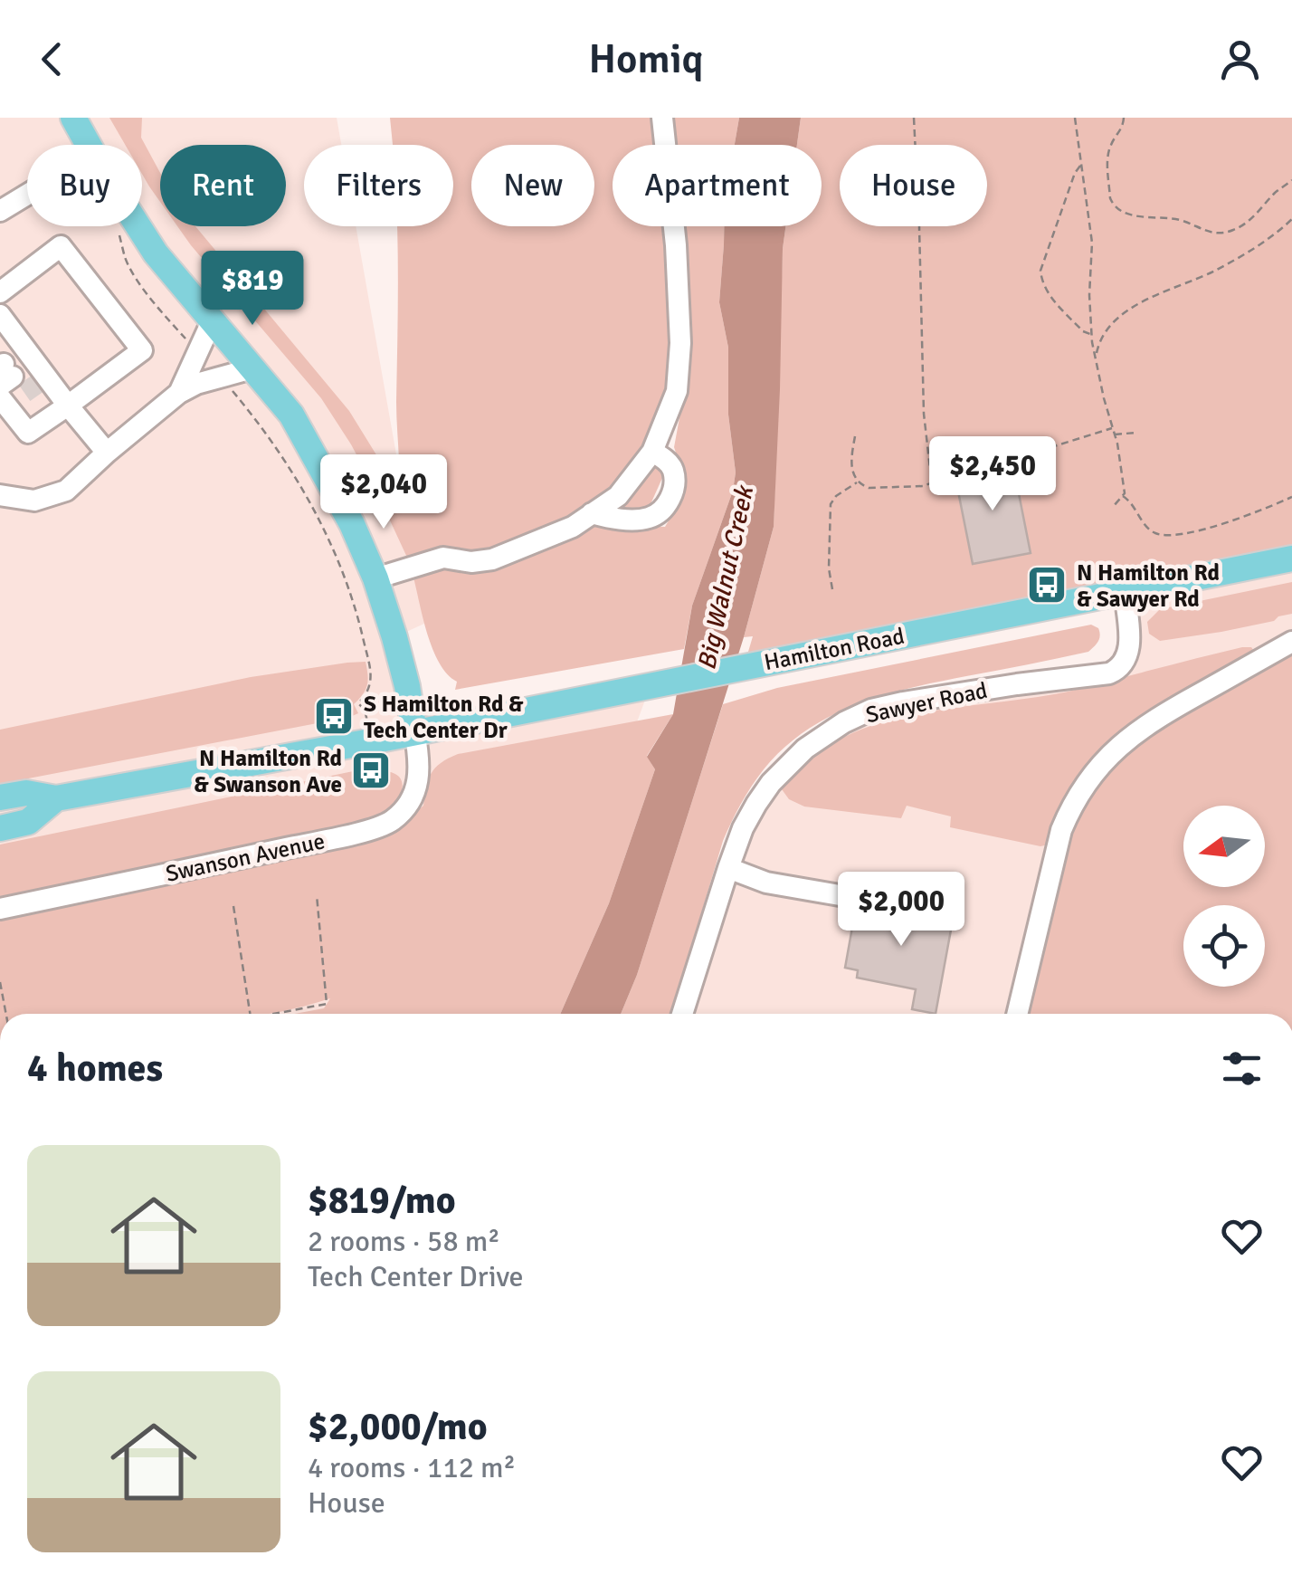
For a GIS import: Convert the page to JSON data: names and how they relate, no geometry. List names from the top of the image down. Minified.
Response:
{"streets":{"main road":["Hamilton Road"],"street":["Sawyer Road","Swanson Avenue"]},"crossings":[["Hamilton Road","Sawyer Road"],["Hamilton Road","Swanson Avenue"]],"water":["Big Walnut Creek"],"places":{"bus stop":["N Hamilton Rd & Sawyer Rd","S Hamilton Rd & Tech Center Dr","N Hamilton Rd & Swanson Ave"]},"north":"left","page":{"header":"Homiq","chip":["Buy","Rent","Filters","New","Apartment","House"],"price":["$819","$2,450","$2,040","$2,000"],"heading":"4 homes","list":[{"name":"$819/mo","note":"2 rooms · 58 m² · Tech Center Drive"},{"name":"$2,000/mo","note":"4 rooms · 112 m² · House"}]}}
